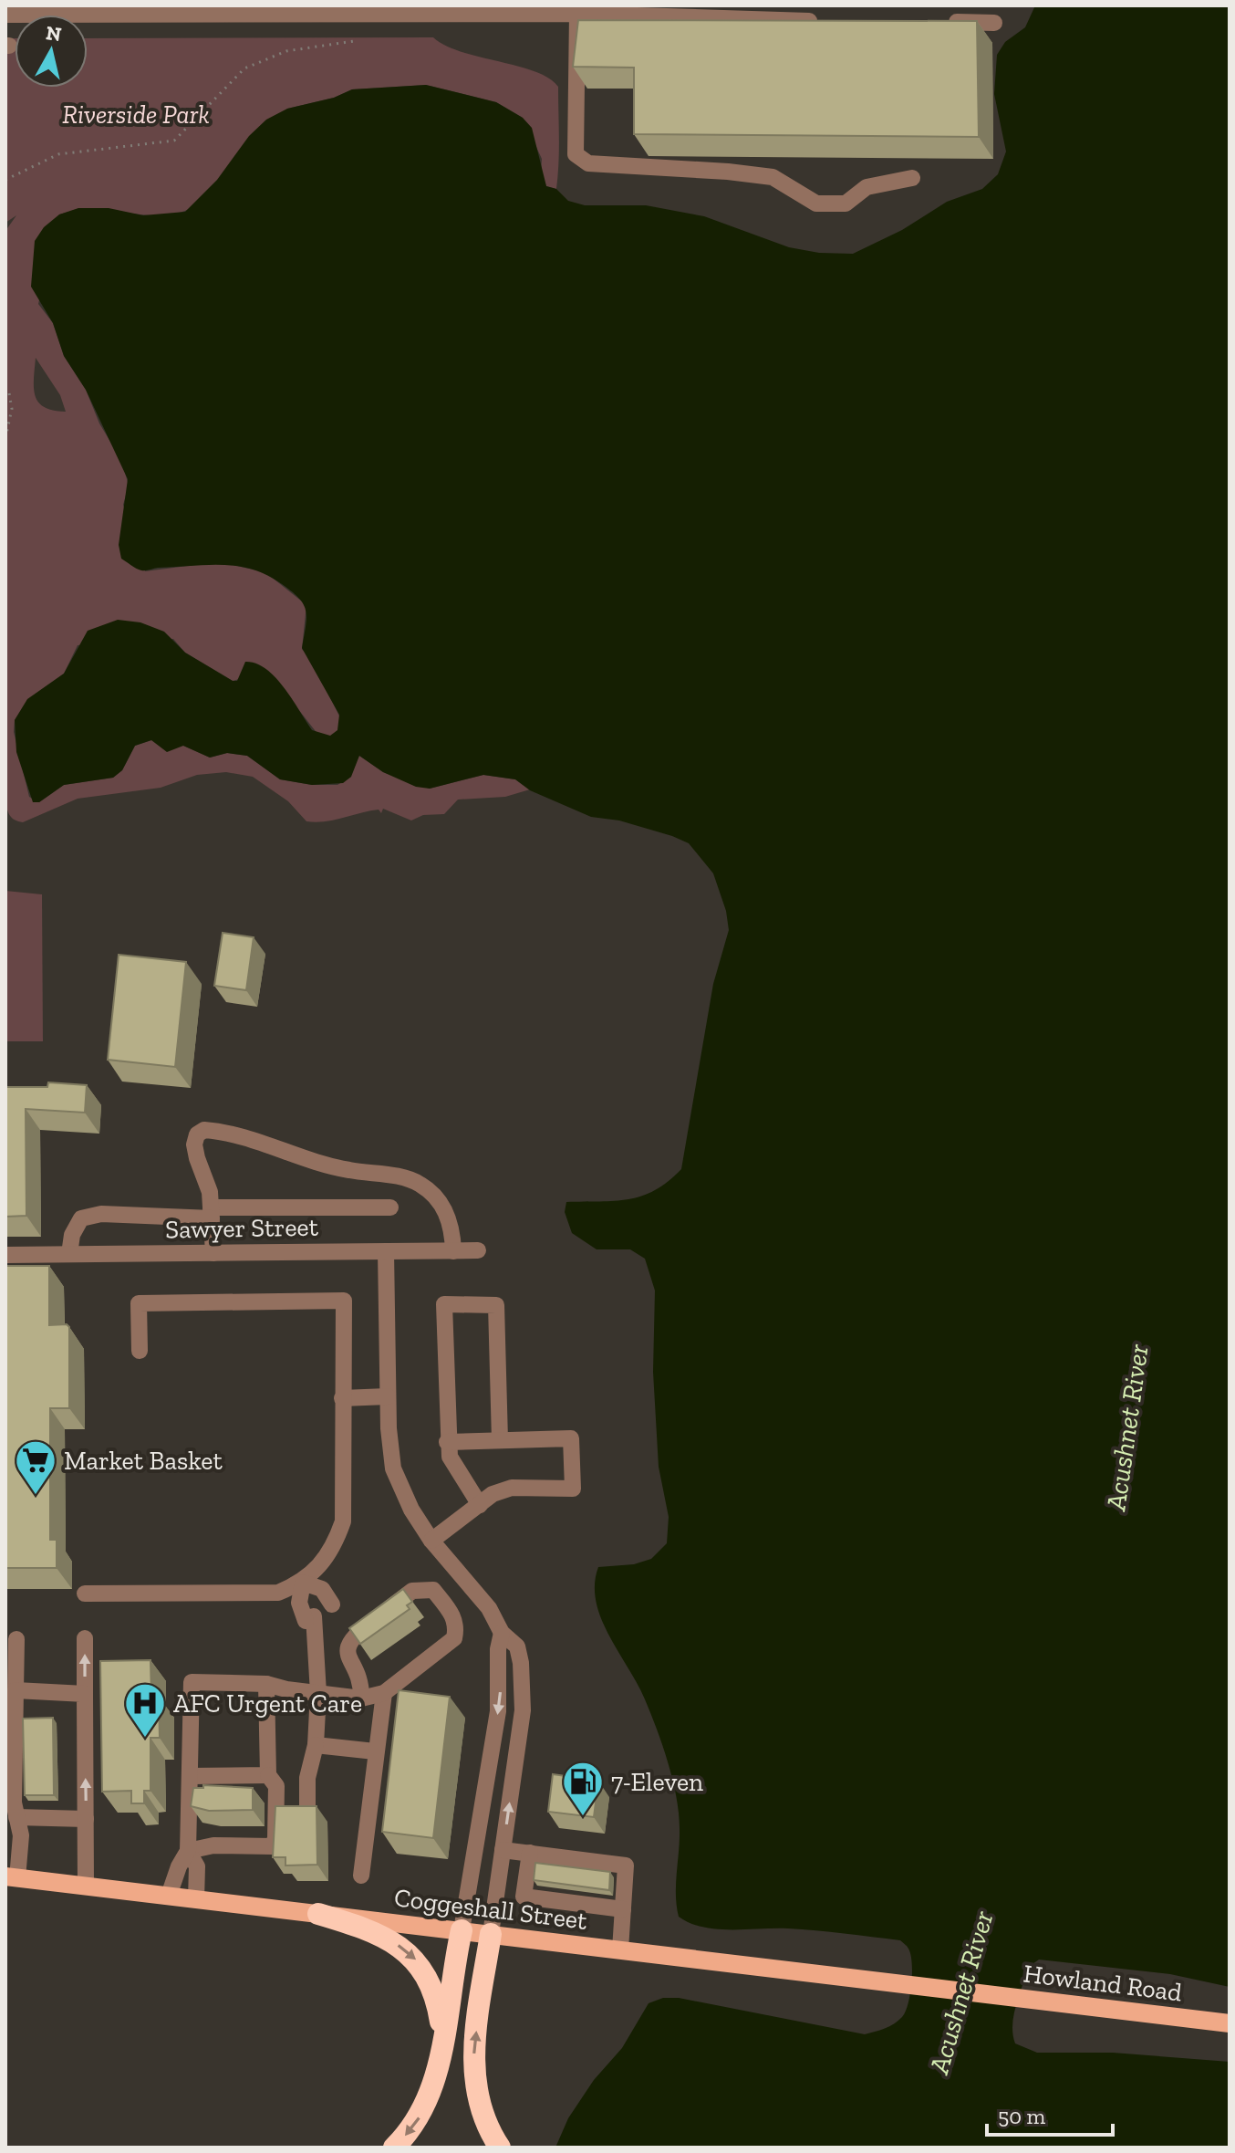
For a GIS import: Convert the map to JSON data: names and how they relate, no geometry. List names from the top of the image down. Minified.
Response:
{"streets":{"main road":["Coggeshall Street","Howland Road"],"street":["Sawyer Street"]},"crossings":[["Coggeshall Street","Howland Road"]],"water":["Acushnet River"],"parks":["Riverside Park"],"places":{"supermarket":["Market Basket"],"hospital":["AFC Urgent Care"],"fuel station":["7-Eleven"]},"scale_bar":"50 m","north":"top"}
